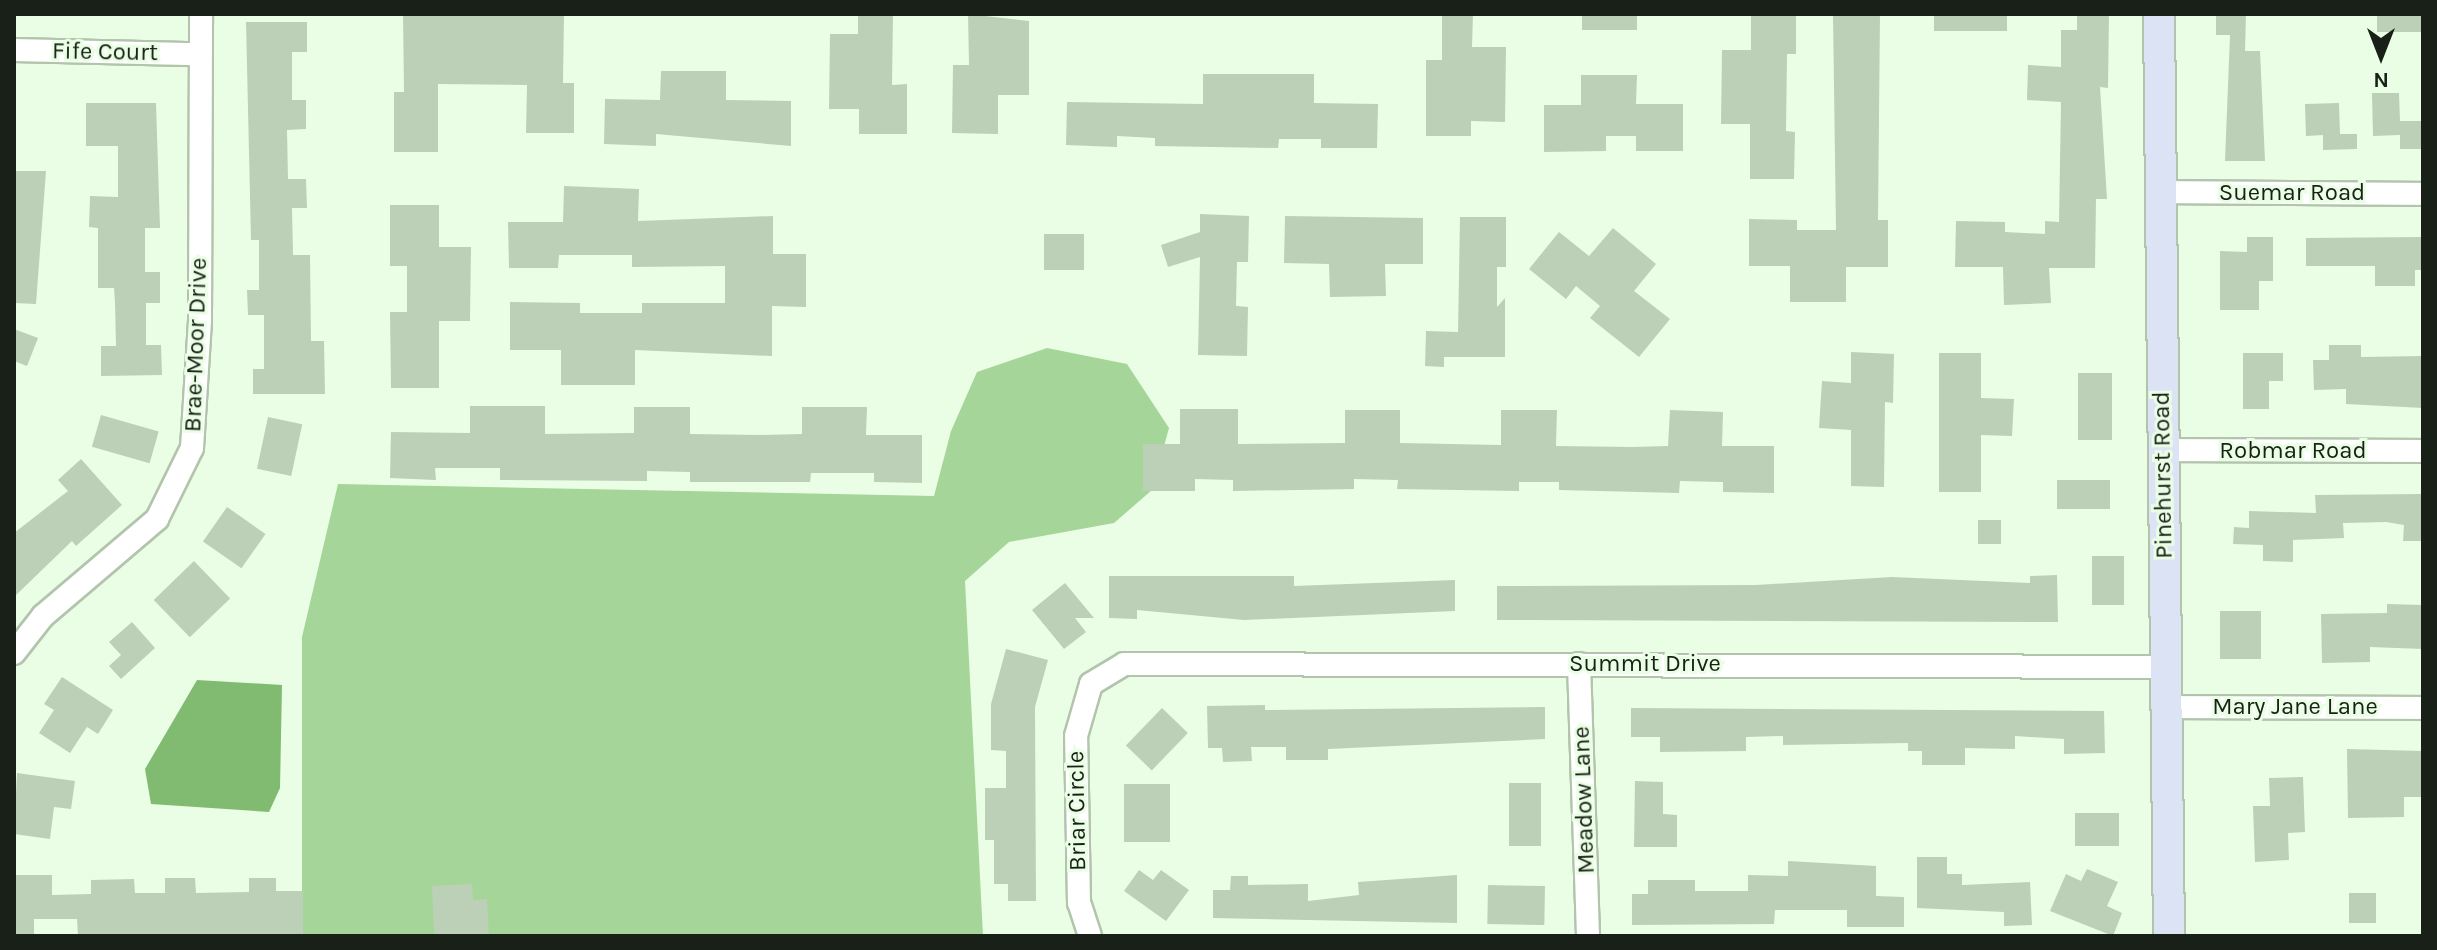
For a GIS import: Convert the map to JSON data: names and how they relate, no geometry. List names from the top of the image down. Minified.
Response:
{"streets":{"street":["Fife Court","Suemar Road","Brae-Moor Drive","Robmar Road","Pinehurst Road","Summit Drive","Mary Jane Lane","Meadow Lane","Briar Circle"]},"crossings":[["Fife Court","Brae-Moor Drive"],["Suemar Road","Pinehurst Road"],["Robmar Road","Pinehurst Road"],["Pinehurst Road","Summit Drive"],["Pinehurst Road","Mary Jane Lane"],["Summit Drive","Meadow Lane"],["Summit Drive","Briar Circle"]],"north":"bottom"}
